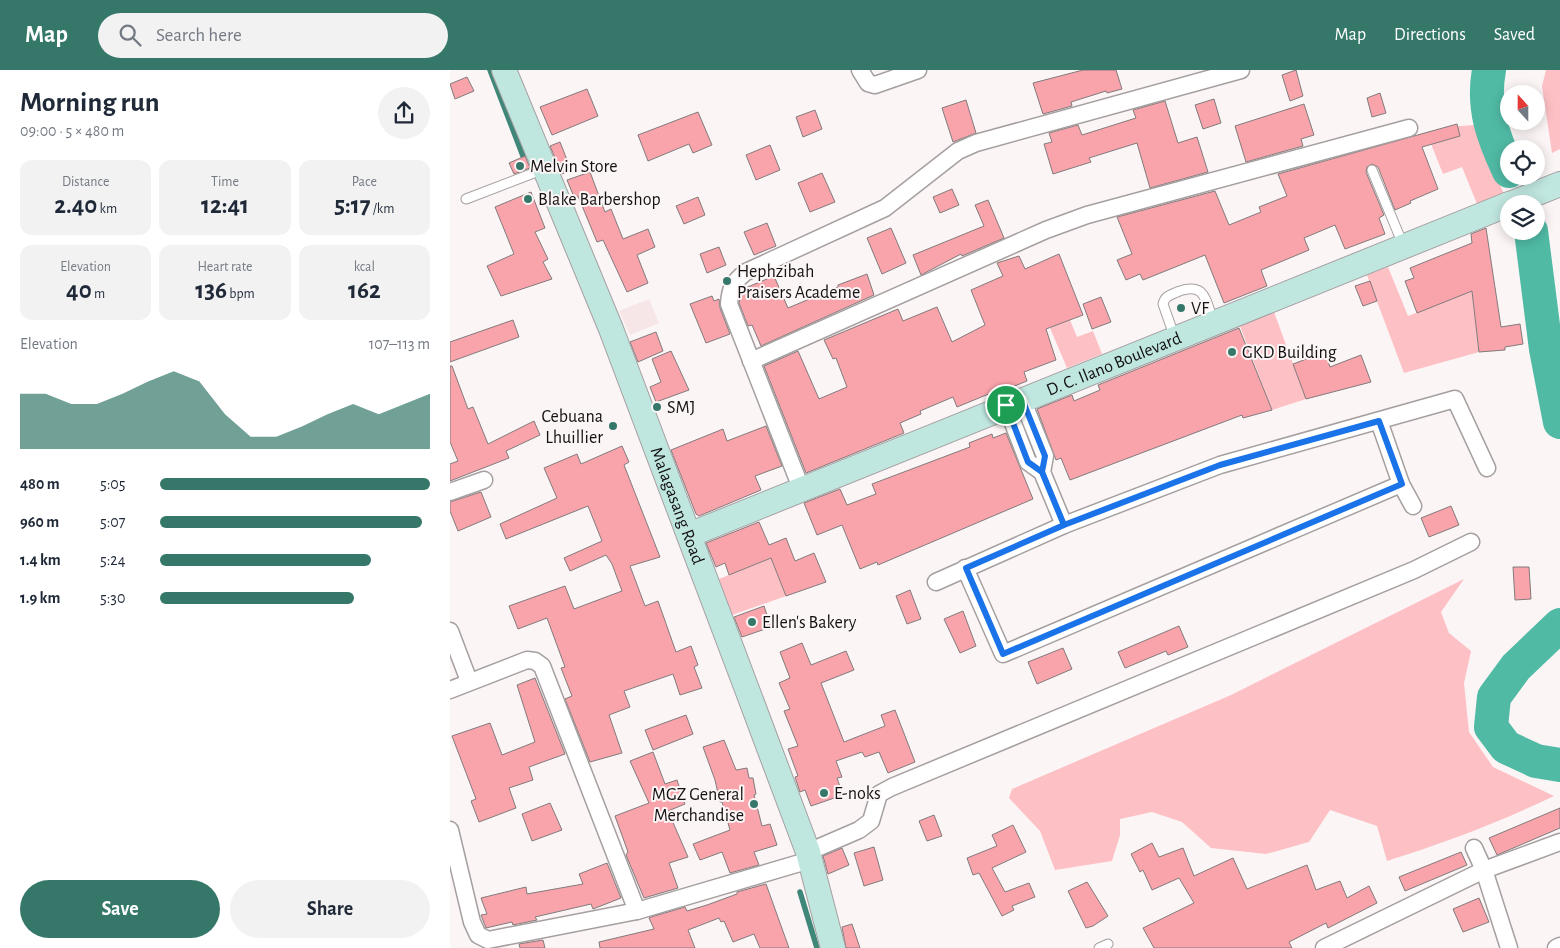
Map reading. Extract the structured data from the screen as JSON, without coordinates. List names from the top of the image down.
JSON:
{
  "streets": {
    "main road": ["D. C. Ilano Boulevard", "Malagasang Road"]
  },
  "crossings": [
    ["D. C. Ilano Boulevard", "Malagasang Road"]
  ],
  "places": [
    "Melvin Store",
    "Blake Barbershop",
    "Hephzibah Praisers Academe",
    "VF",
    "GKD Building",
    "SMJ",
    "Cebuana Lhuillier",
    "Ellen's Bakery",
    "E-noks",
    "MGZ General Merchandise"
  ],
  "north": "top",
  "page": {
    "header": "Map",
    "search": "Search here",
    "nav": ["Map", "Directions", "Saved"],
    "heading": ["Morning run", "09:00 · 5 × 480 m"],
    "stats": [
      ["Distance", "2.40 km"],
      ["Time", "12:41"],
      ["Pace", "5:17 /km"],
      ["Elevation", "40 m"],
      ["Heart rate", "136 bpm"],
      ["kcal", "162"]
    ],
    "chart": ["Elevation", "107–113 m"],
    "list": [
      {
        "name": "480 m",
        "note": "5:05"
      },
      {
        "name": "960 m",
        "note": "5:07"
      },
      {
        "name": "1.4 km",
        "note": "5:24"
      },
      {
        "name": "1.9 km",
        "note": "5:30"
      }
    ],
    "buttons": ["Save", "Share"]
  }
}
